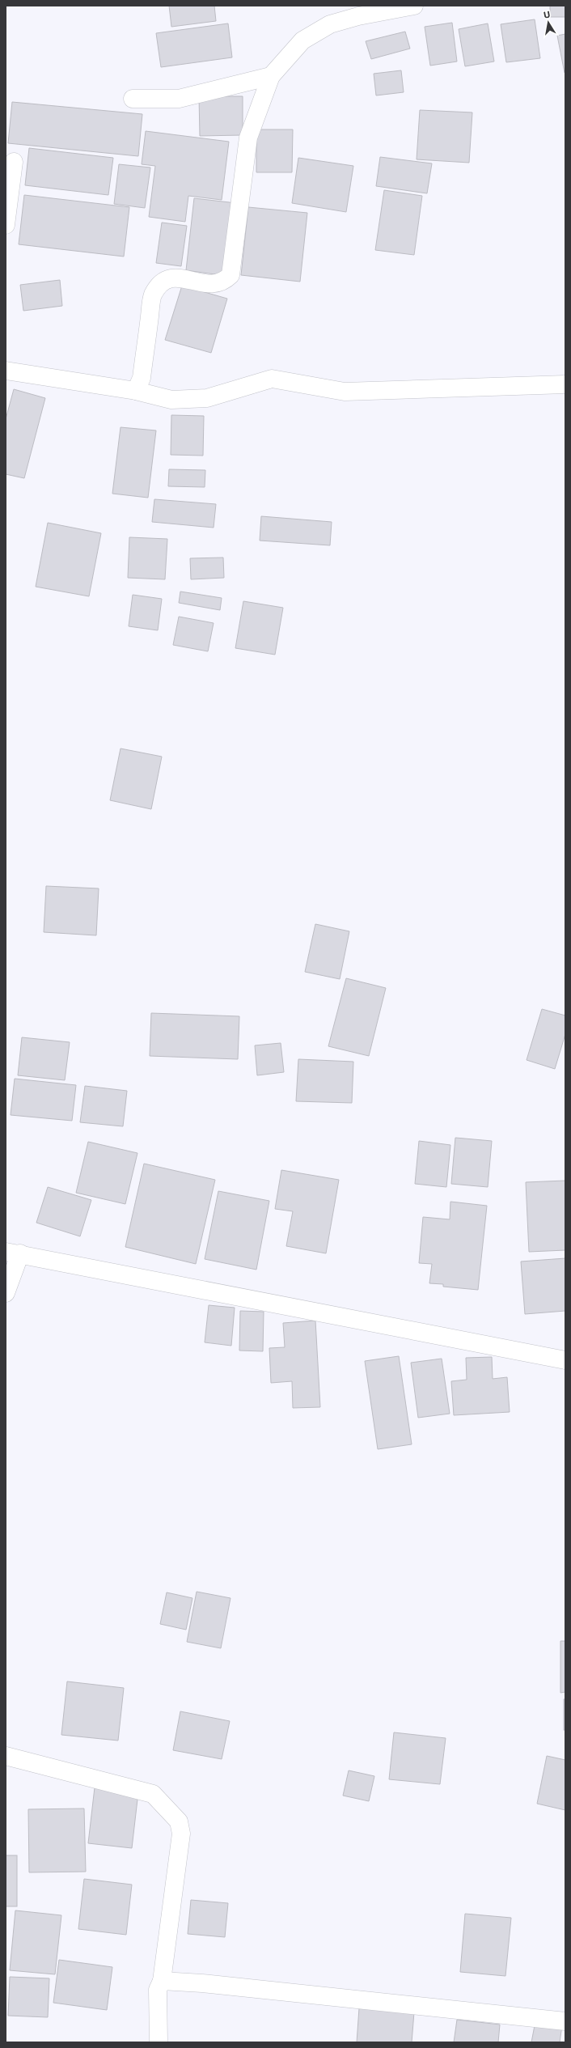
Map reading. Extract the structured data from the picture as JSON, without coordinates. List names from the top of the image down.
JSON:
{
  "north": "top"
}
